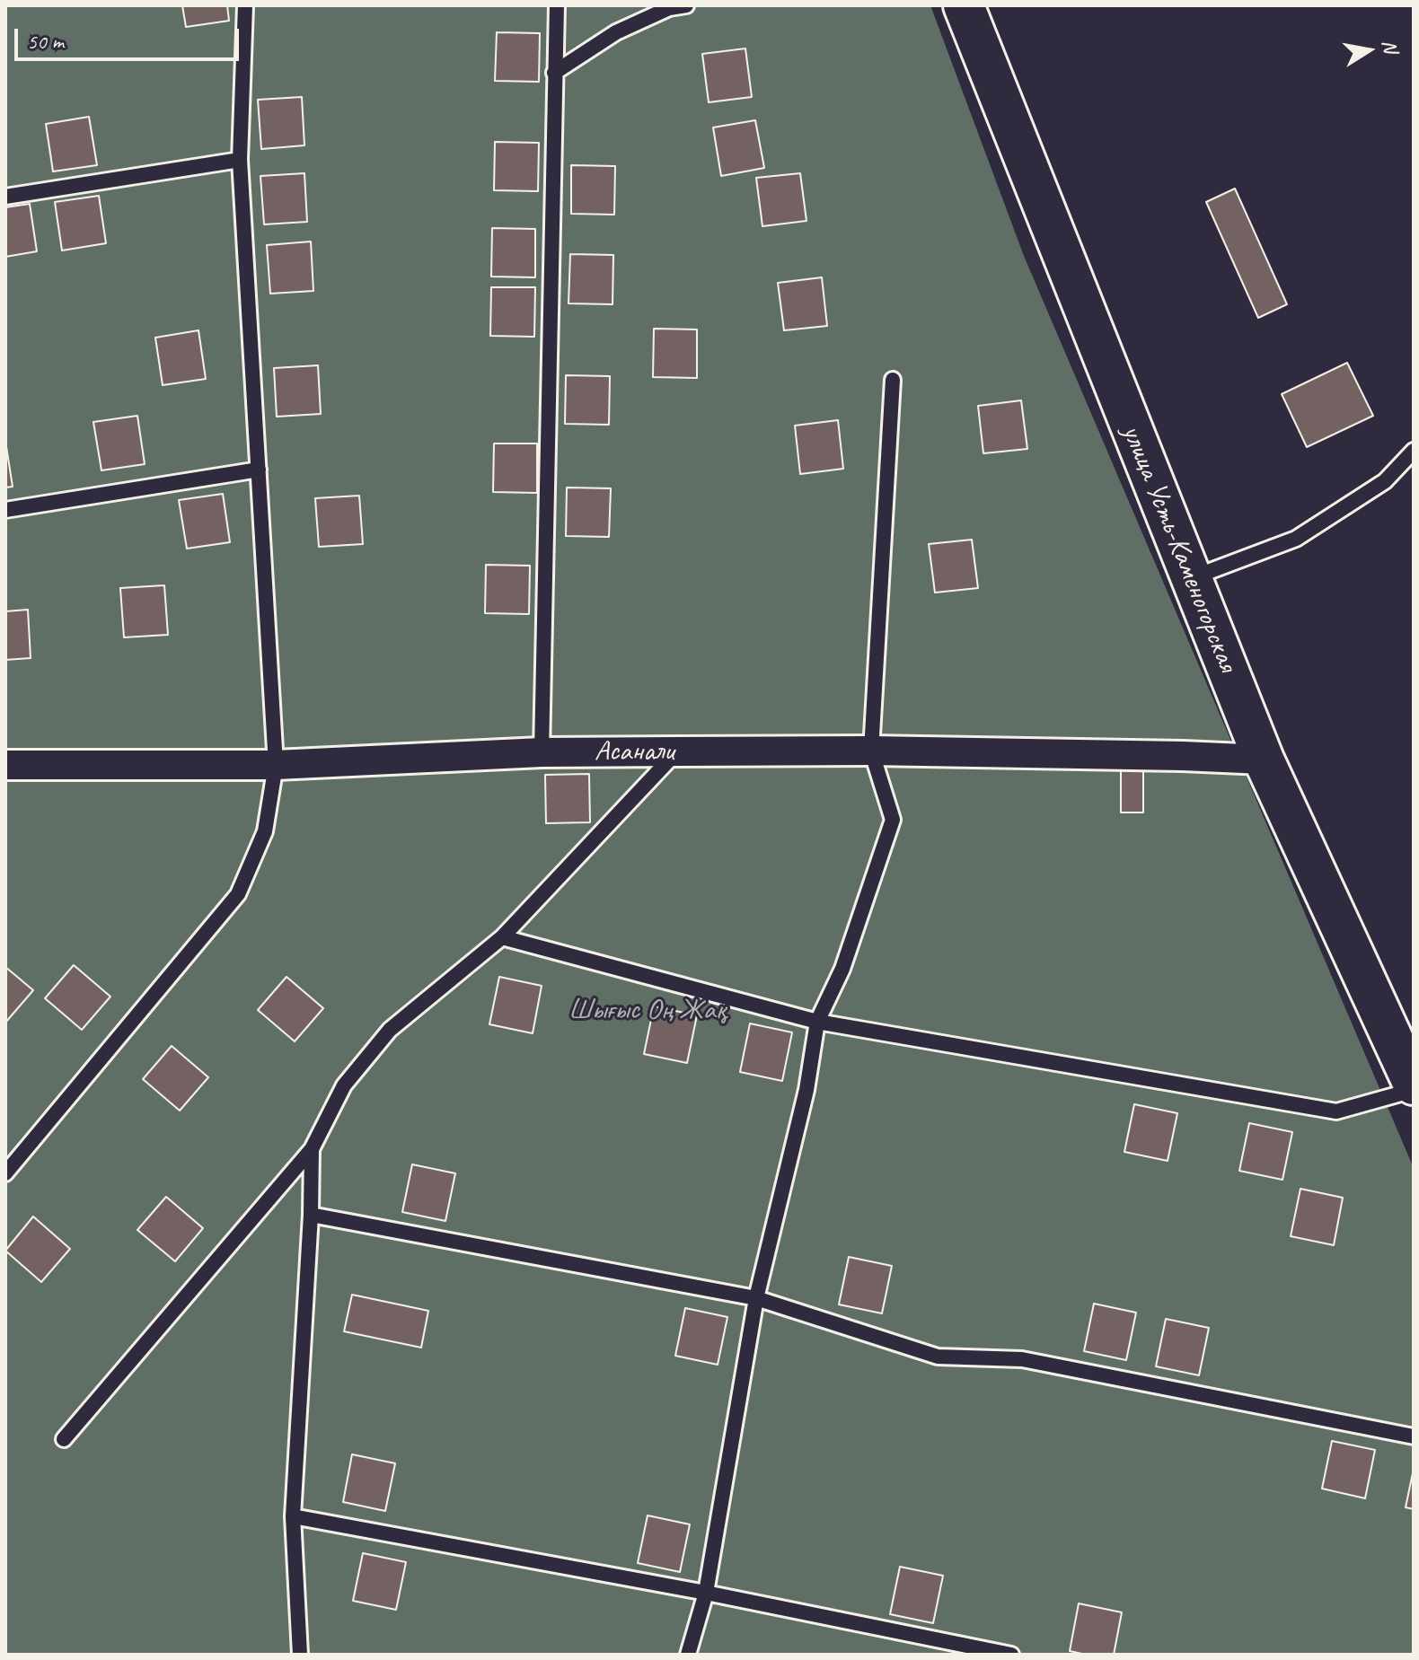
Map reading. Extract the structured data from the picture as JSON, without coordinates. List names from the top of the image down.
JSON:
{
  "streets": {
    "street": ["улица Усть-Каменогорская", "Асанали"]
  },
  "crossings": [
    ["улица Усть-Каменогорская", "Асанали"]
  ],
  "parks": ["Шығыс Оң Жақ"],
  "scale_bar": "50 m",
  "north": "right"
}
